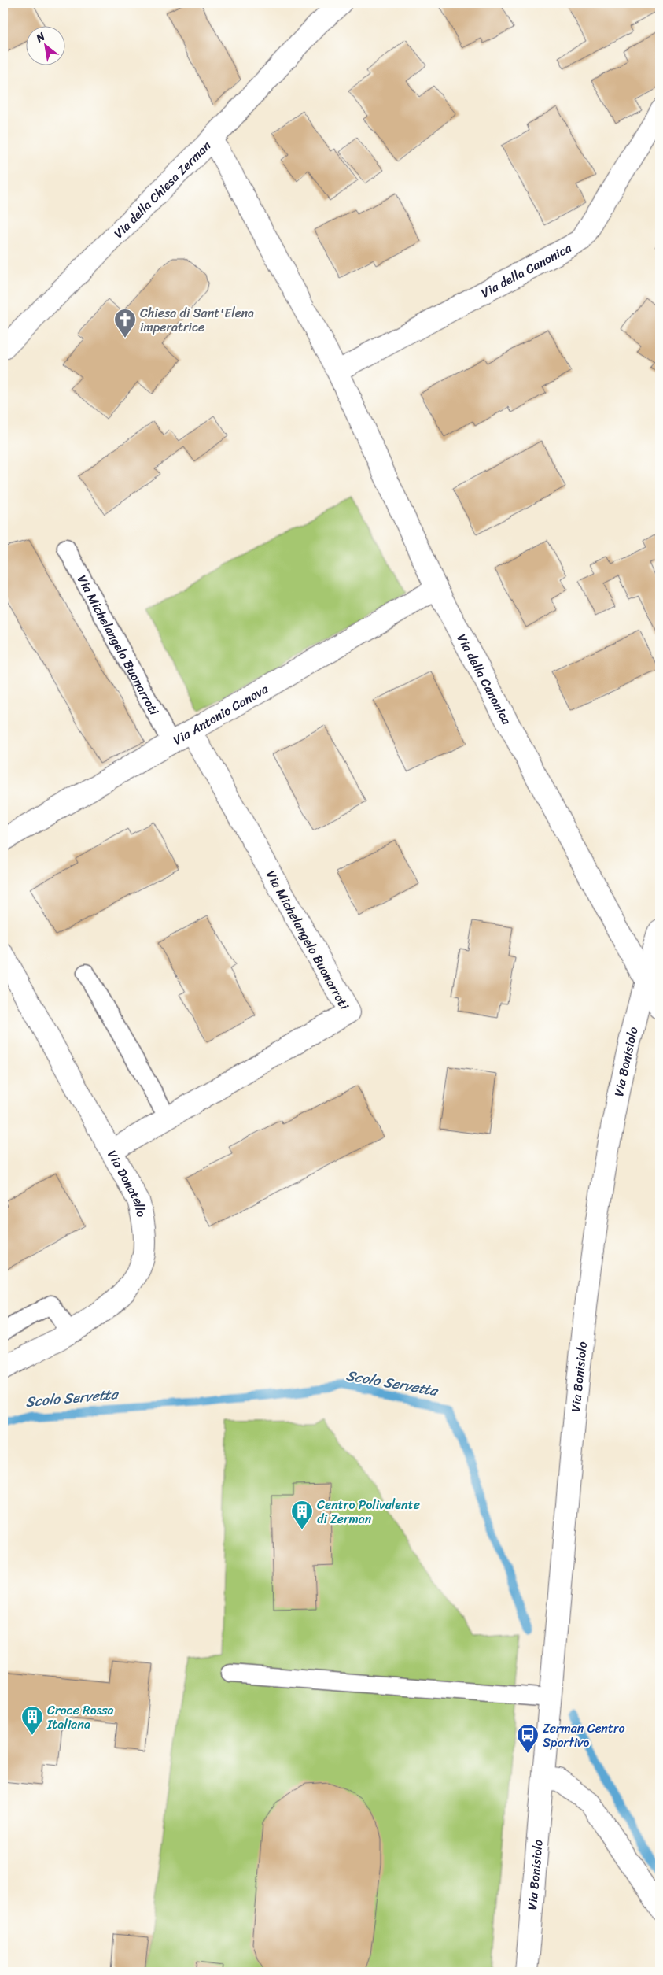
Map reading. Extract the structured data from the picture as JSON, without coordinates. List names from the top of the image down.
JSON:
{
  "streets": {
    "street": [
      "Via della Chiesa Zerman",
      "Via della Canonica",
      "Via Michelangelo Buonarroti",
      "Via Antonio Canova",
      "Via Bonisiolo",
      "Via Donatello"
    ]
  },
  "crossings": [
    ["Via della Chiesa Zerman", "Via della Canonica"],
    ["Via della Canonica", "Via Antonio Canova"],
    ["Via della Canonica", "Via Bonisiolo"],
    ["Via Michelangelo Buonarroti", "Via Antonio Canova"],
    ["Via Michelangelo Buonarroti", "Via Donatello"]
  ],
  "water": ["Scolo Servetta"],
  "places": {
    "church": ["Chiesa di Sant'Elena imperatrice"],
    "building": ["Centro Polivalente di Zerman", "Croce Rossa Italiana"],
    "bus stop": ["Zerman Centro Sportivo"]
  },
  "north": "top left"
}
